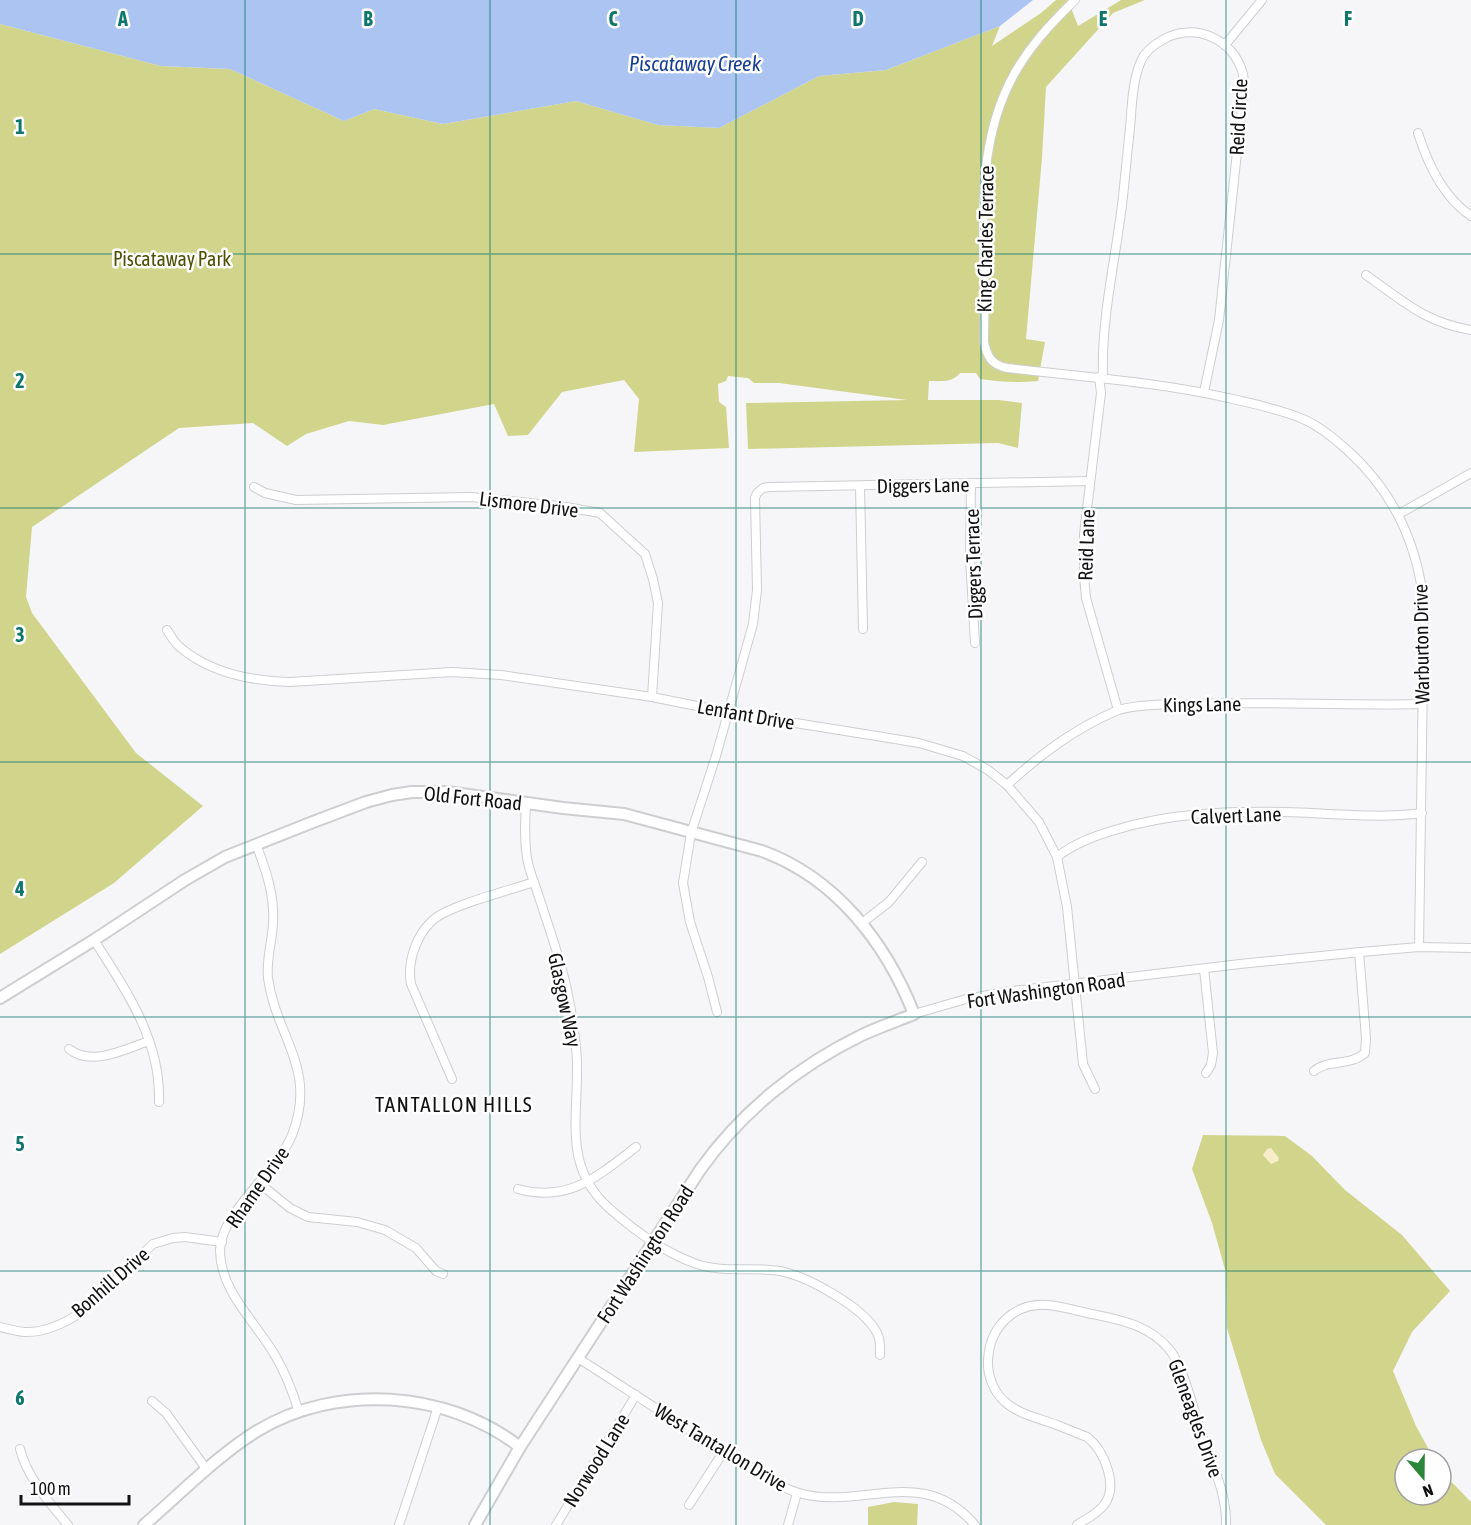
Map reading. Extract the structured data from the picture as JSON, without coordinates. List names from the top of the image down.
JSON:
{
  "streets": {
    "main road": ["Old Fort Road", "Fort Washington Road"],
    "street": [
      "Reid Circle",
      "King Charles Terrace",
      "Diggers Lane",
      "Lismore Drive",
      "Reid Lane",
      "Diggers Terrace",
      "Warburton Drive",
      "Kings Lane",
      "Lenfant Drive",
      "Calvert Lane",
      "Glasgow Way",
      "Rhame Drive",
      "Bonhill Drive",
      "Gleneagles Drive",
      "West Tantallon Drive",
      "Norwood Lane"
    ]
  },
  "crossings": [
    ["Reid Circle", "Warburton Drive"],
    ["King Charles Terrace", "Warburton Drive"],
    ["Diggers Lane", "Reid Lane"],
    ["Diggers Lane", "Diggers Terrace"],
    ["Diggers Lane", "Lenfant Drive"],
    ["Lismore Drive", "Lenfant Drive"],
    ["Reid Lane", "Warburton Drive"],
    ["Reid Lane", "Kings Lane"],
    ["Warburton Drive", "Kings Lane"],
    ["Warburton Drive", "Calvert Lane"],
    ["Warburton Drive", "Fort Washington Road"],
    ["Kings Lane", "Lenfant Drive"],
    ["Lenfant Drive", "Calvert Lane"],
    ["Lenfant Drive", "Fort Washington Road"],
    ["Old Fort Road", "Fort Washington Road"],
    ["Old Fort Road", "Glasgow Way"],
    ["Old Fort Road", "Rhame Drive"],
    ["Fort Washington Road", "Glasgow Way"],
    ["Fort Washington Road", "West Tantallon Drive"],
    ["Rhame Drive", "Bonhill Drive"],
    ["West Tantallon Drive", "Norwood Lane"]
  ],
  "districts": ["TANTALLON HILLS"],
  "water": ["Piscataway Creek"],
  "parks": ["Piscataway Park"],
  "scale_bar": "100 m",
  "north": "bottom",
  "grid": {
    "columns": [
      "A",
      "B",
      "C",
      "D",
      "E",
      "F"
    ],
    "rows": [
      "1",
      "2",
      "3",
      "4",
      "5",
      "6"
    ]
  }
}
